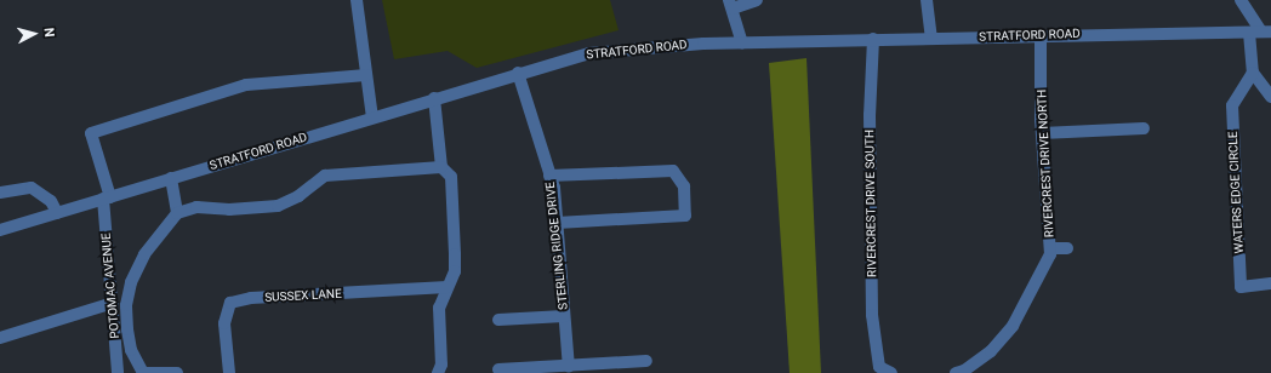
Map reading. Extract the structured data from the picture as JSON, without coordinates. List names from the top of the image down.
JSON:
{
  "streets": {
    "street": [
      "STRATFORD ROAD",
      "RIVERCREST DRIVE NORTH",
      "WATERS EDGE CIRCLE",
      "RIVERCREST DRIVE SOUTH",
      "STERLING RIDGE DRIVE",
      "POTOMAC AVENUE",
      "SUSSEX LANE"
    ]
  },
  "crossings": [
    ["STRATFORD ROAD", "RIVERCREST DRIVE NORTH"],
    ["STRATFORD ROAD", "RIVERCREST DRIVE SOUTH"],
    ["STRATFORD ROAD", "STERLING RIDGE DRIVE"],
    ["STRATFORD ROAD", "POTOMAC AVENUE"]
  ],
  "north": "right"
}
